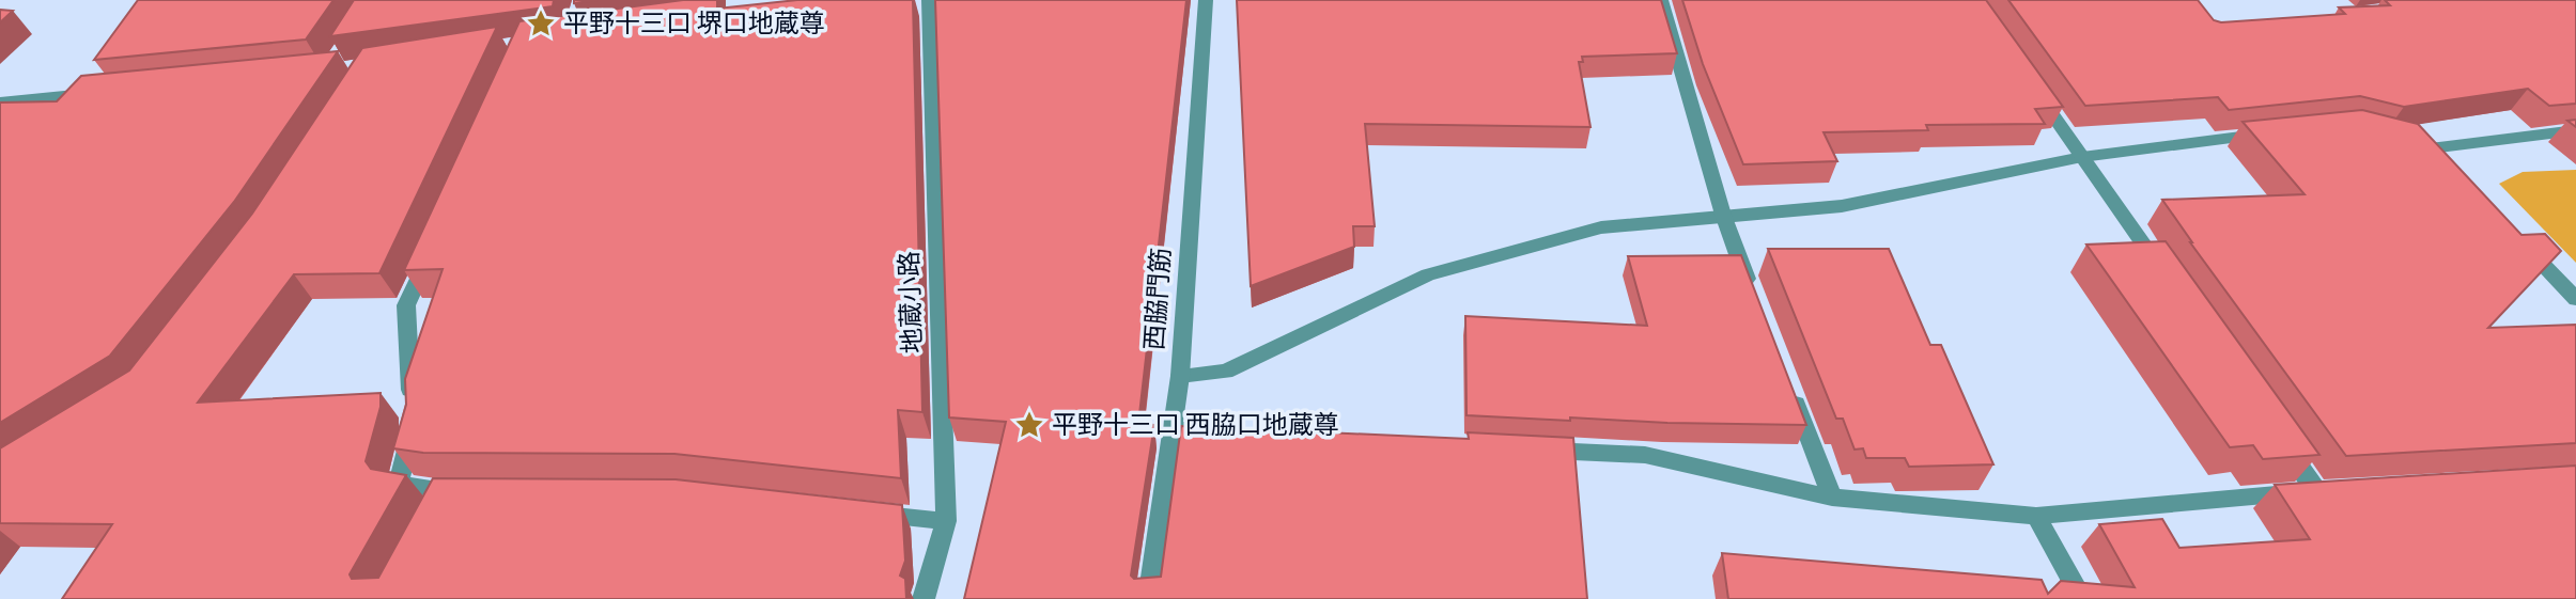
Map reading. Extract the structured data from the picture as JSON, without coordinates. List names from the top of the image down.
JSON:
{
  "streets": {
    "street": ["西脇門筋", "地蔵小路"]
  },
  "places": {
    "place": ["平野十三口 堺口地蔵尊", "平野十三口 西脇口地蔵尊"]
  }
}
